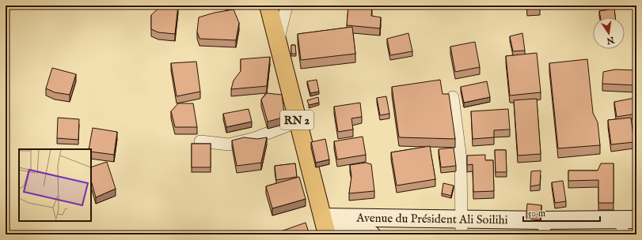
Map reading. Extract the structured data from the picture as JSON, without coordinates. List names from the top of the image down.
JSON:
{
  "streets": {
    "main road": ["RN 2"],
    "street": ["Avenue du Président Ali Soilihi"]
  },
  "crossings": [
    ["RN 2", "Avenue du Président Ali Soilihi"]
  ],
  "scale_bar": "50 m",
  "north": "bottom"
}
